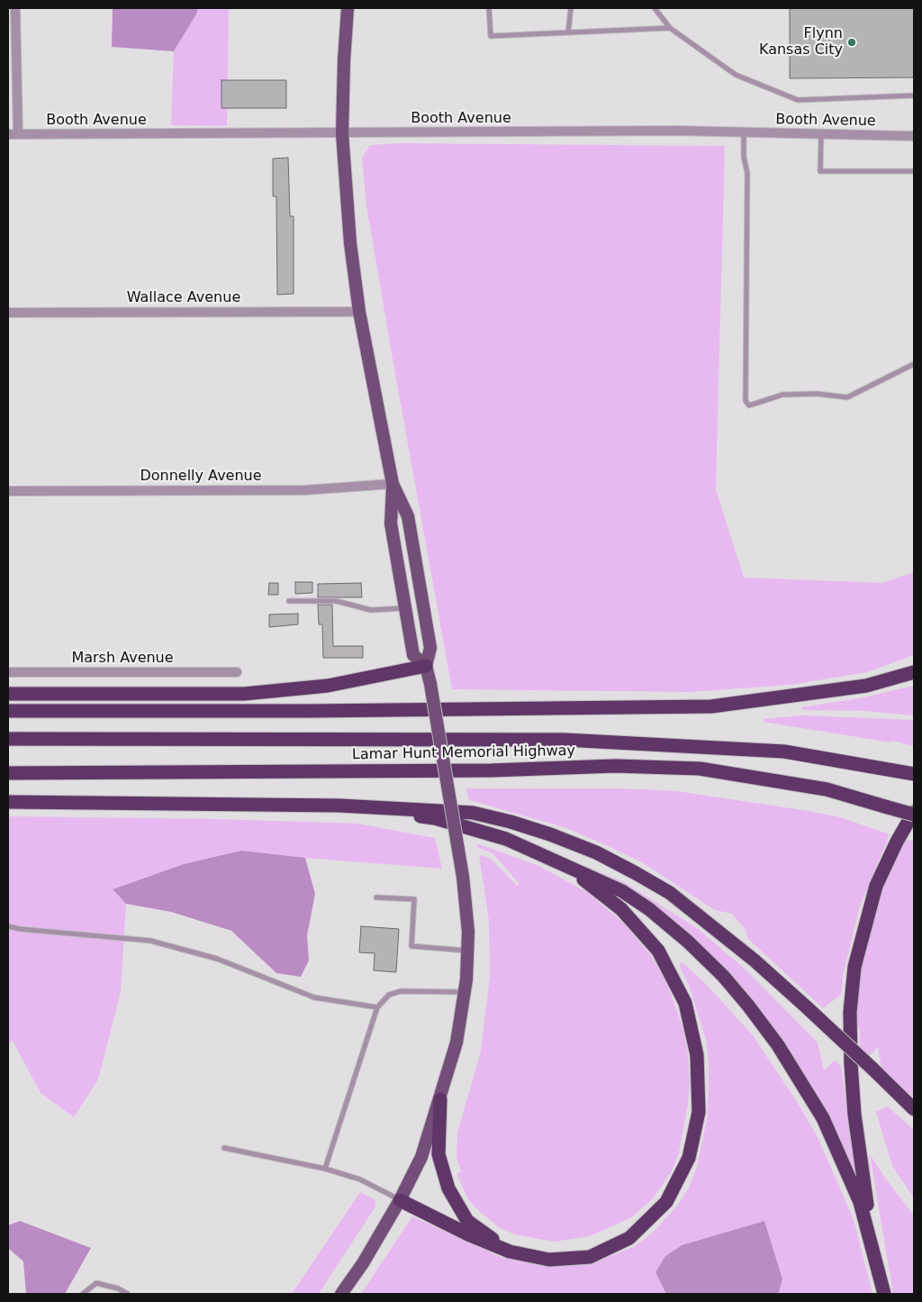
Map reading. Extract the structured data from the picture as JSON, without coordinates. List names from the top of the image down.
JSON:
{
  "streets": {
    "highway": ["Lamar Hunt Memorial Highway"],
    "street": [
      "Booth Avenue",
      "Wallace Avenue",
      "Donnelly Avenue",
      "Marsh Avenue"
    ]
  },
  "places": ["Flynn Kansas City"]
}
